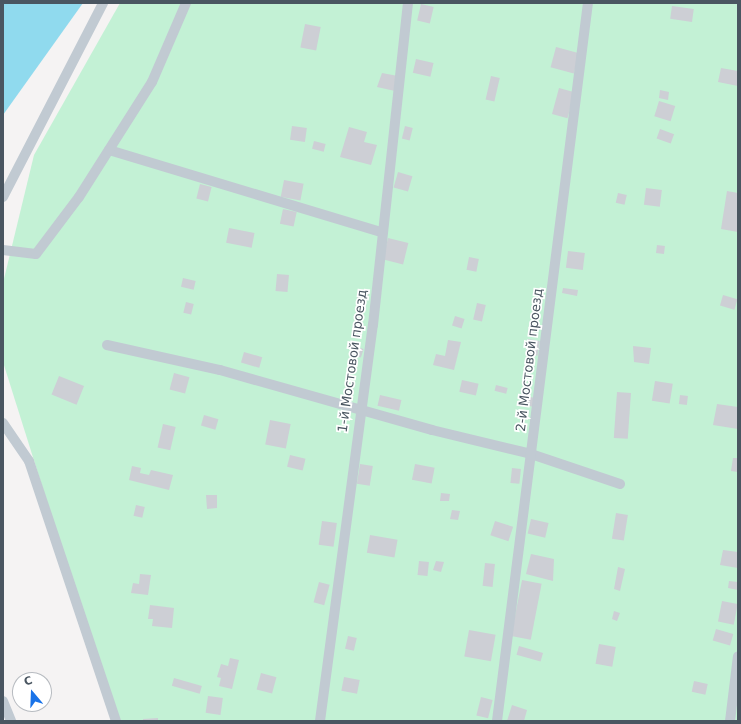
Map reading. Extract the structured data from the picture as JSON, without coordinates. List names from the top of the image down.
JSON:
{
  "streets": {
    "lane": ["2-й Мостовой проезд", "1-й Мостовой проезд"]
  },
  "north": "top"
}
